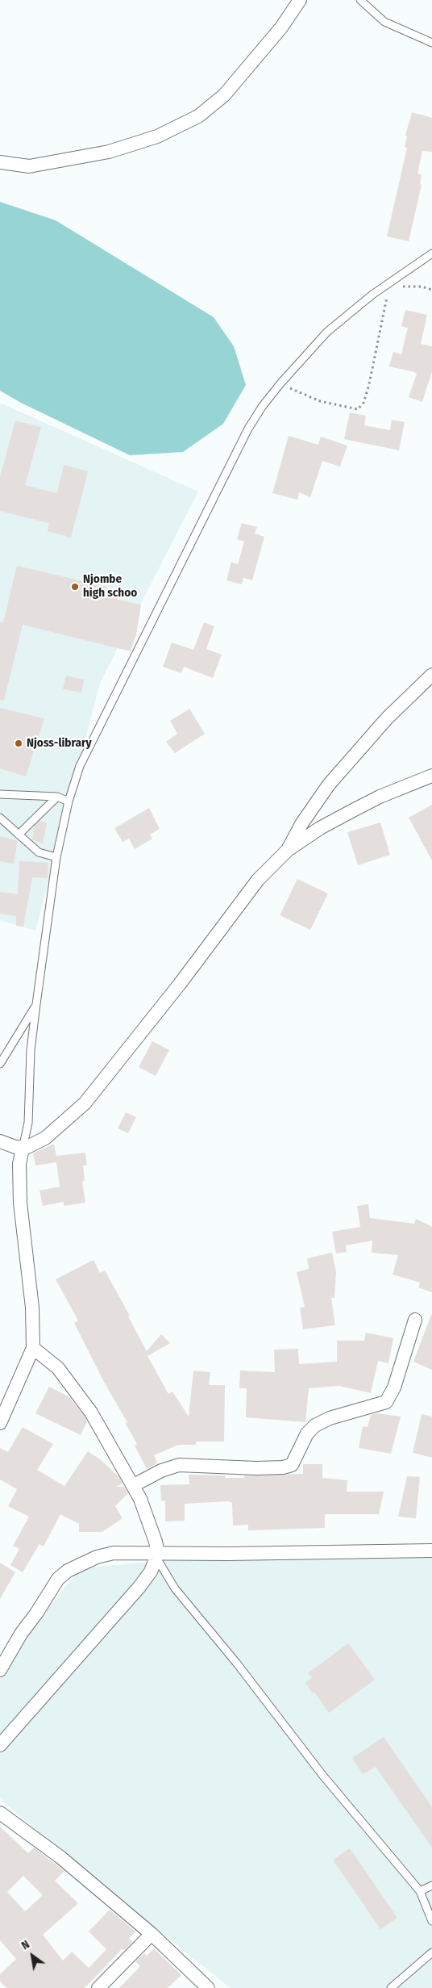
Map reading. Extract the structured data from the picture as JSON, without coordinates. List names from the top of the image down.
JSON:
{
  "places": ["Njombe high schoo", "Njoss-library"],
  "north": "top left"
}
